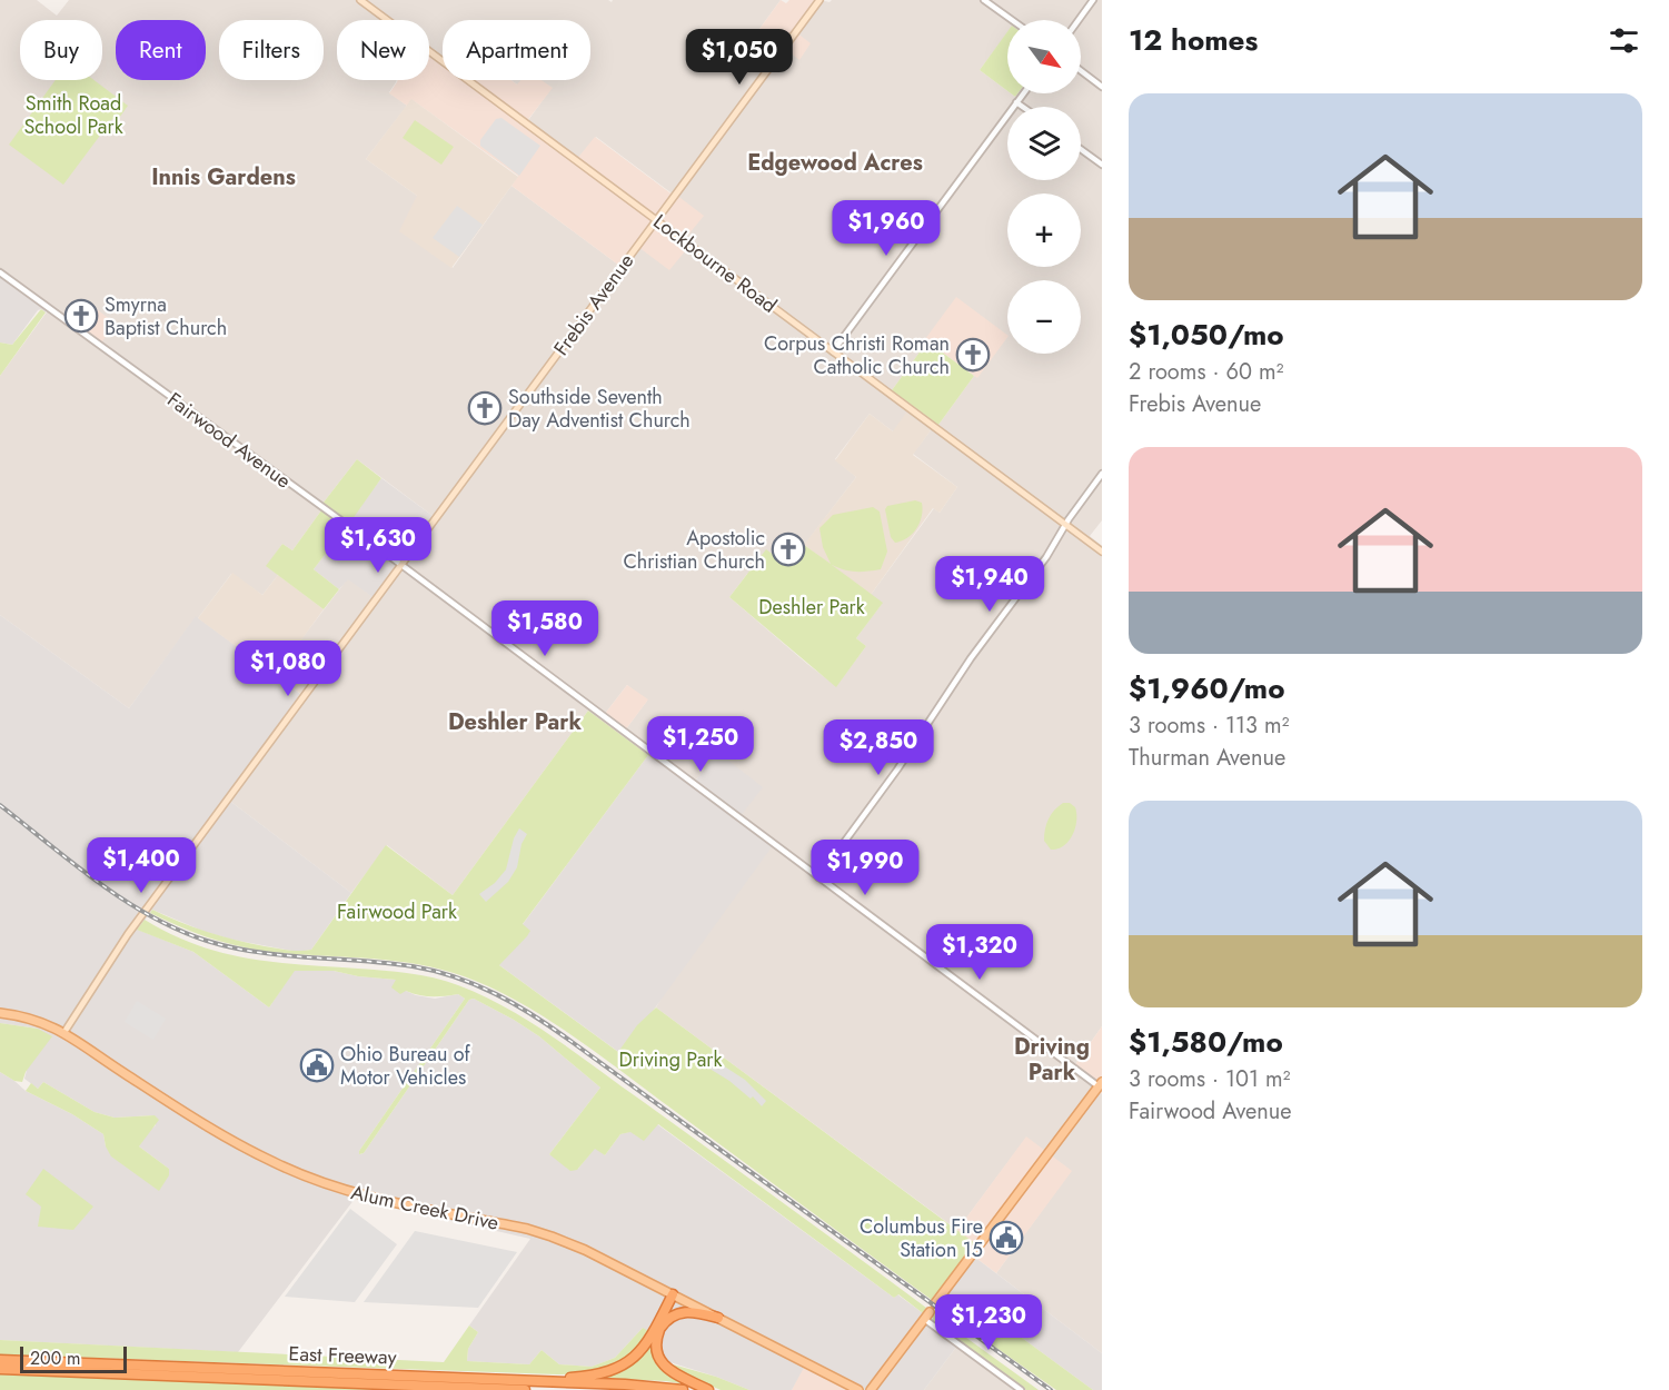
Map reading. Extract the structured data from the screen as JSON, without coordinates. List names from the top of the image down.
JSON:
{
  "streets": {
    "highway": ["East Freeway"],
    "main road": ["Lockbourne Road", "Frebis Avenue", "Alum Creek Drive"],
    "street": ["Fairwood Avenue"]
  },
  "crossings": [
    ["Lockbourne Road", "Frebis Avenue"],
    ["Frebis Avenue", "Fairwood Avenue"],
    ["Frebis Avenue", "Alum Creek Drive"]
  ],
  "districts": [
    "Edgewood Acres",
    "Innis Gardens",
    "Deshler Park",
    "Driving Park"
  ],
  "parks": [
    "Smith Road School Park",
    "Deshler Park",
    "Fairwood Park",
    "Driving Park"
  ],
  "places": {
    "church": [
      "Smyrna Baptist Church",
      "Corpus Christi Roman Catholic Church",
      "Southside Seventh Day Adventist Church",
      "Apostolic Christian Church"
    ],
    "public building": ["Ohio Bureau of Motor Vehicles", "Columbus Fire Station 15"]
  },
  "scale_bar": "200 m",
  "north": "bottom right",
  "page": {
    "heading": "12 homes",
    "map_buttons": ["+", "−"],
    "chip": [
      "Buy",
      "Rent",
      "Filters",
      "New",
      "Apartment"
    ],
    "price": [
      "$1,050",
      "$1,960",
      "$1,630",
      "$1,940",
      "$1,580",
      "$1,080",
      "$1,250",
      "$2,850",
      "$1,400",
      "$1,990",
      "$1,320",
      "$1,230"
    ],
    "list": [
      {
        "name": "$1,050/mo",
        "note": "2 rooms · 60 m² · Frebis Avenue"
      },
      {
        "name": "$1,960/mo",
        "note": "3 rooms · 113 m² · Thurman Avenue"
      },
      {
        "name": "$1,580/mo",
        "note": "3 rooms · 101 m² · Fairwood Avenue"
      }
    ],
    "scale": "200 m"
  }
}
